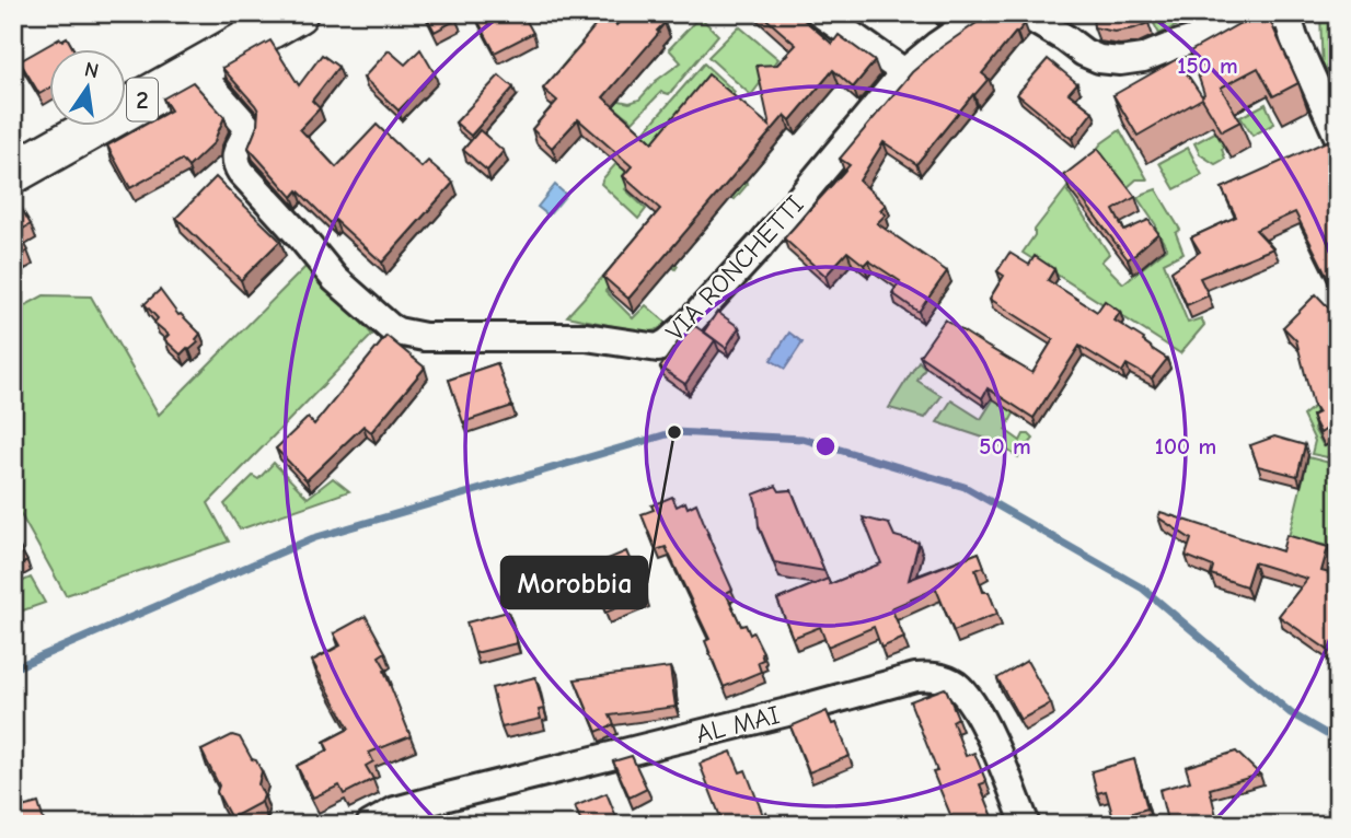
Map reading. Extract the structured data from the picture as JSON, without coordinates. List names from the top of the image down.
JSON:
{
  "streets": {
    "main road": ["2"],
    "street": ["VIA RONCHETTI", "AL MAI"]
  },
  "crossings": [
    ["2", "VIA RONCHETTI"]
  ],
  "places": ["Morobbia"],
  "north": "top",
  "rings": ["150 m", "50 m", "100 m"]
}
